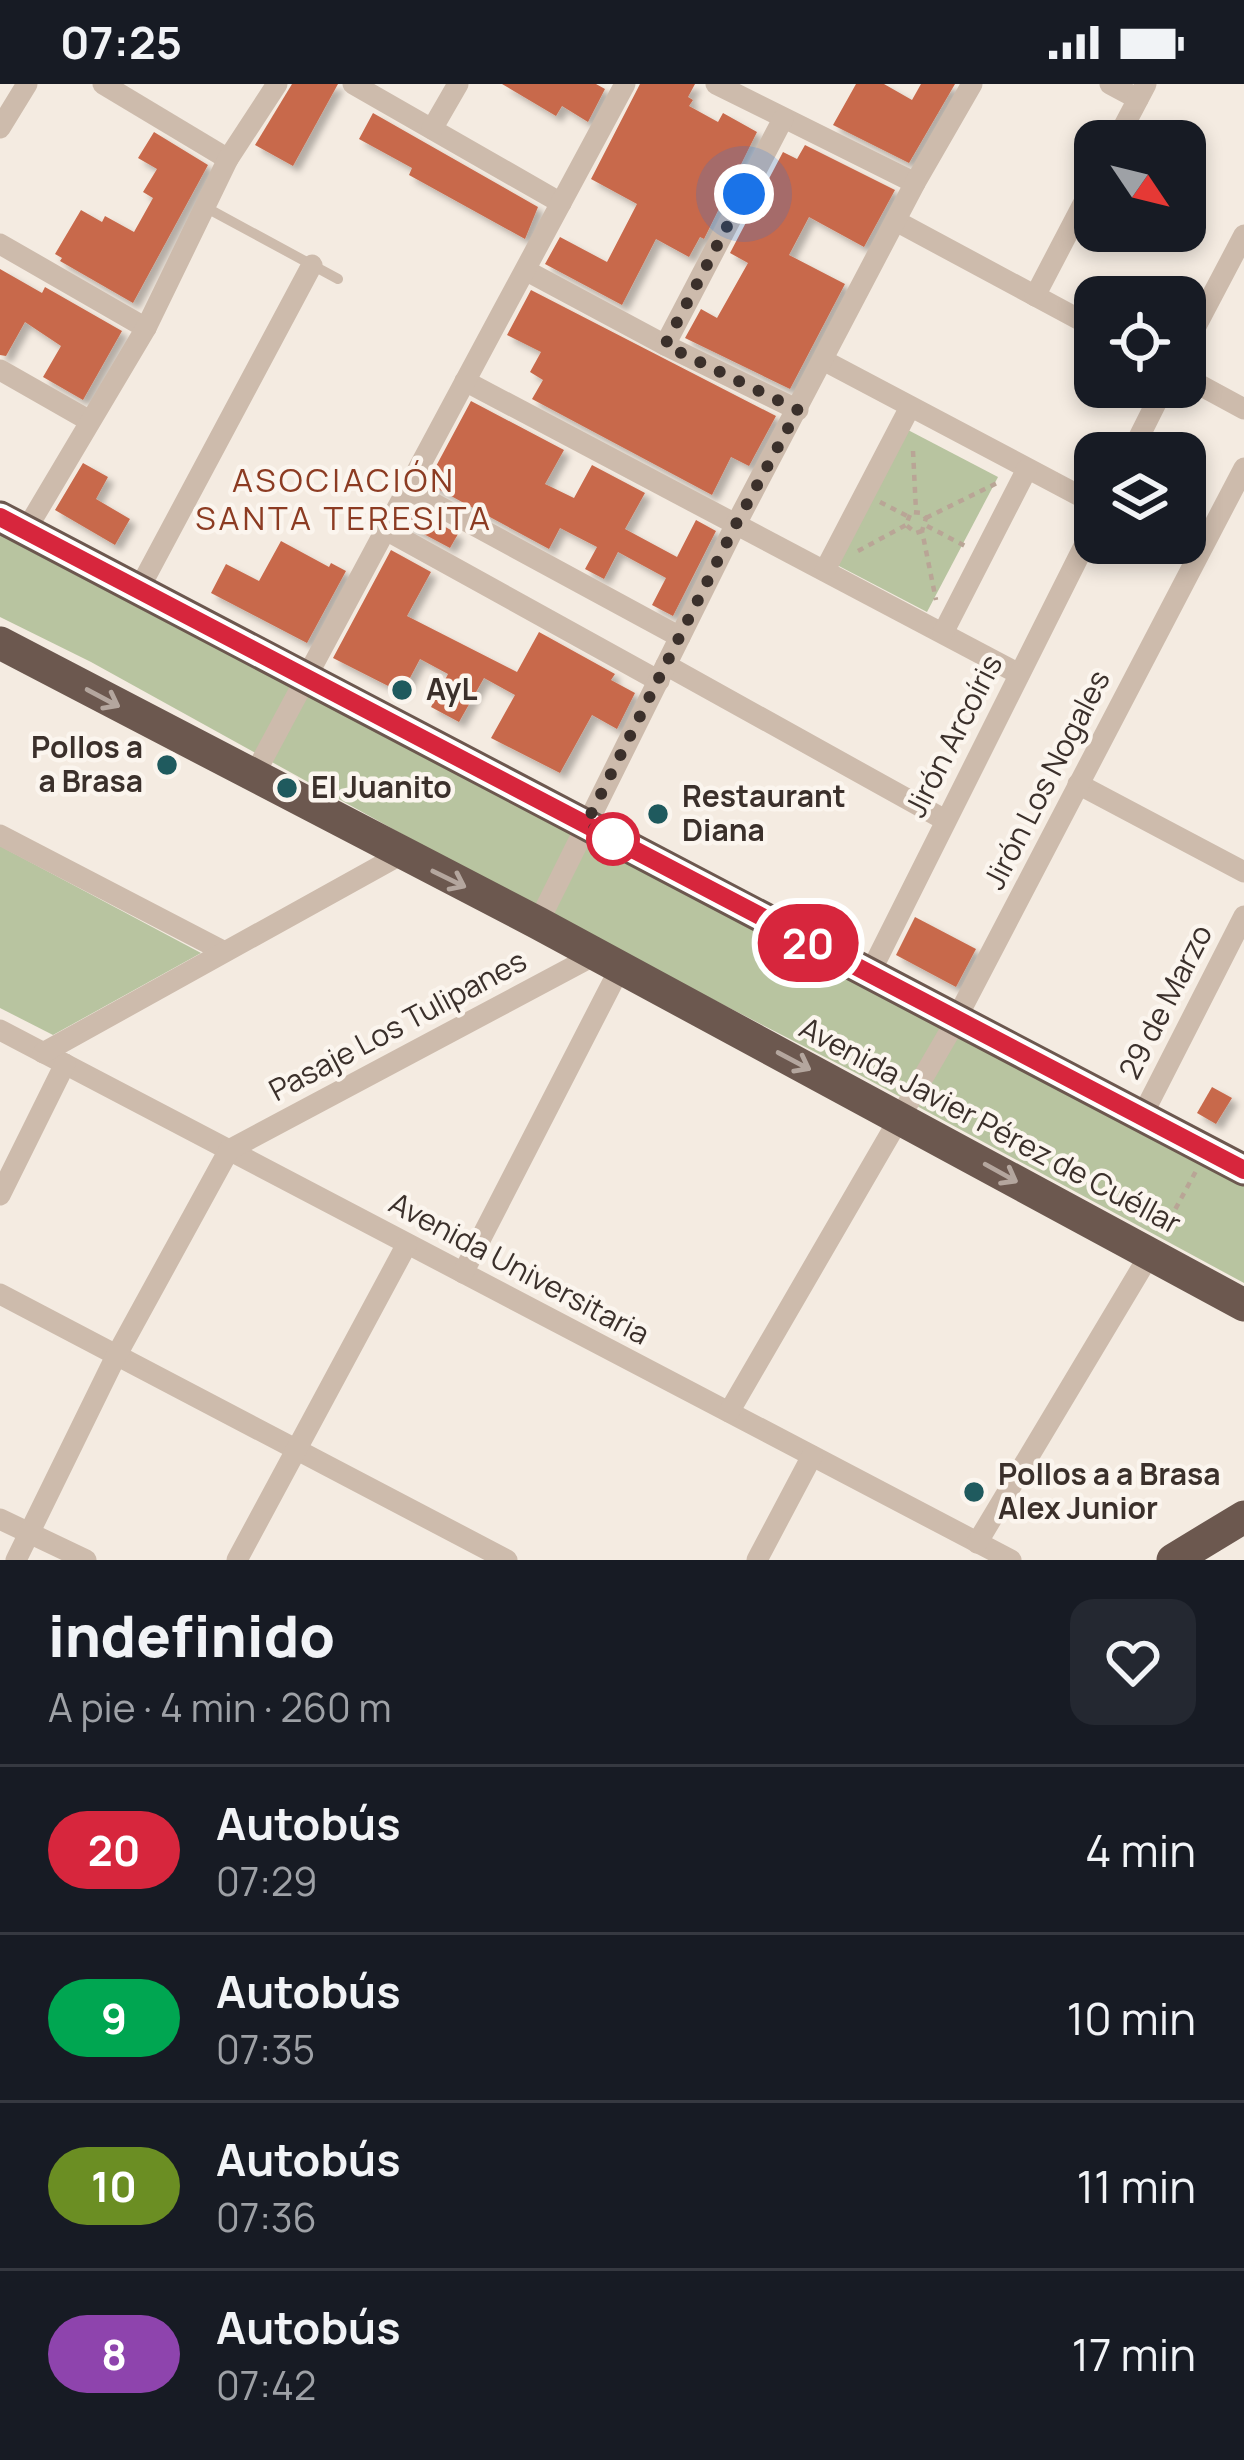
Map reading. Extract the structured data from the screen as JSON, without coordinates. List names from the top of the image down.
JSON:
{
  "streets": {
    "highway": ["Avenida Javier Pérez de Cuéllar"],
    "street": [
      "Jirón Arcoíris",
      "Jirón Los Nogales",
      "29 de Marzo",
      "Pasaje Los Tulipanes",
      "Avenida Universitaria"
    ]
  },
  "crossings": [
    ["Jirón Los Nogales", "Avenida Javier Pérez de Cuéllar"],
    ["Jirón Los Nogales", "Avenida Universitaria"],
    ["Pasaje Los Tulipanes", "Avenida Javier Pérez de Cuéllar"],
    ["Pasaje Los Tulipanes", "Avenida Universitaria"]
  ],
  "districts": ["ASOCIACIÓN SANTA TERESITA"],
  "places": [
    "AyL",
    "Pollos a a Brasa",
    "El Juanito",
    "Restaurant Diana",
    "Pollos a a Brasa Alex Junior"
  ],
  "lines": ["bus line 20"],
  "north": "bottom right",
  "page": {
    "status": "07:25",
    "on_map": "20",
    "heading": ["indefinido", "A pie · 4 min · 260 m"],
    "list": [
      {
        "mark": "20",
        "name": "Autobús",
        "note": "07:29",
        "value": "4 min"
      },
      {
        "mark": "9",
        "name": "Autobús",
        "note": "07:35",
        "value": "10 min"
      },
      {
        "mark": "10",
        "name": "Autobús",
        "note": "07:36",
        "value": "11 min"
      },
      {
        "mark": "8",
        "name": "Autobús",
        "note": "07:42",
        "value": "17 min"
      }
    ]
  }
}
